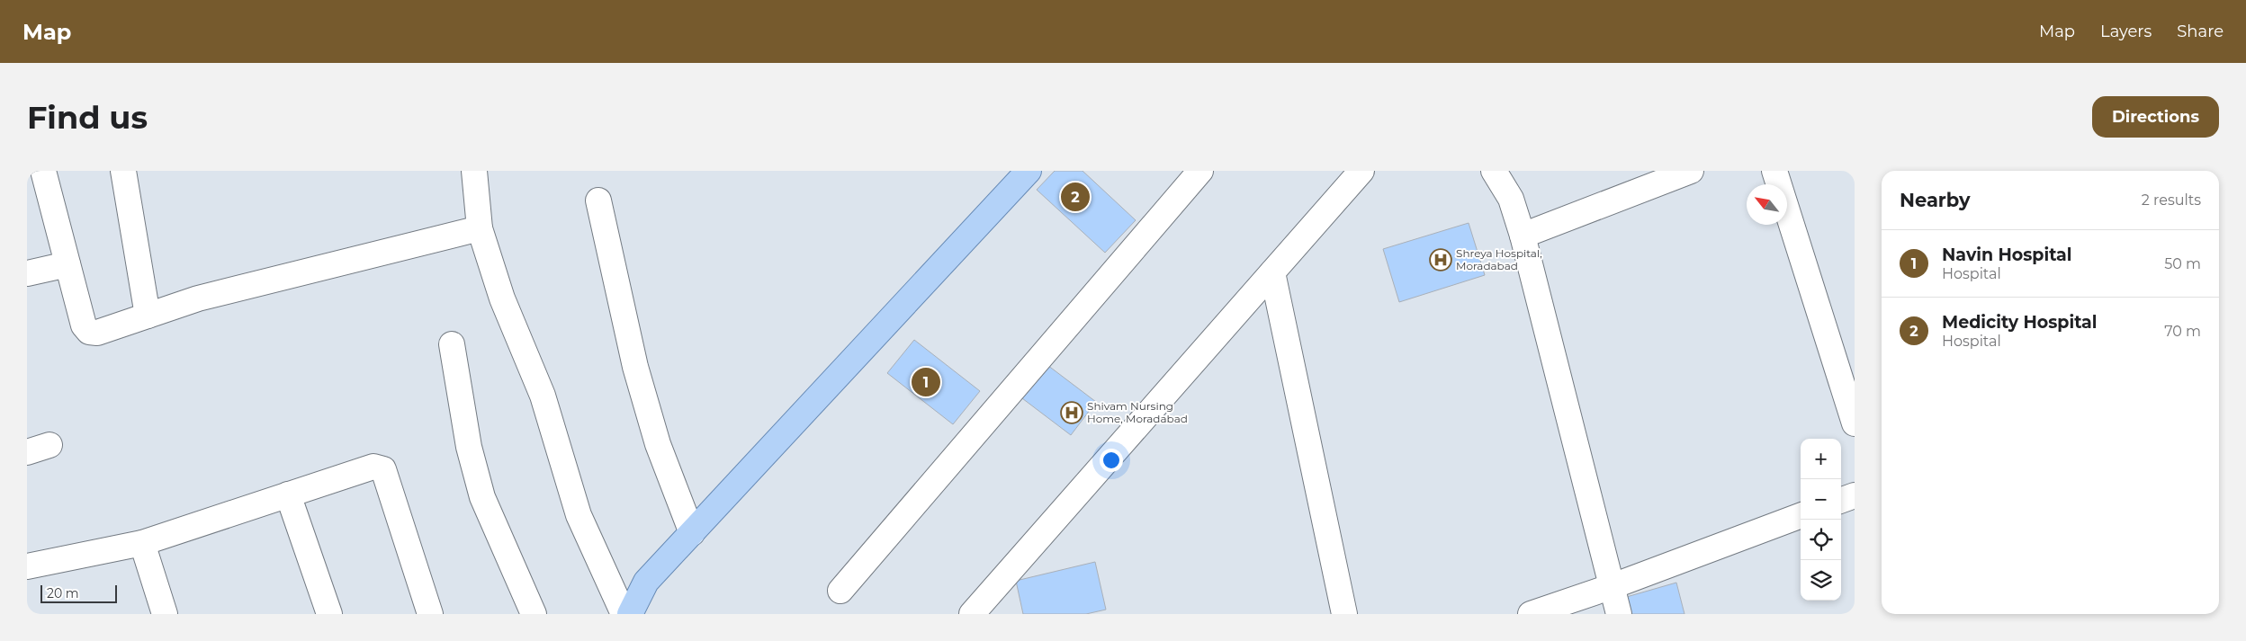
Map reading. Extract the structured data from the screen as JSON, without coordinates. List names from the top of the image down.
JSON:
{
  "places": {
    "hospital": ["Shreya Hospital, Moradabad", "Shivam Nursing Home, Moradabad"]
  },
  "scale_bar": "20 m",
  "north": "top left",
  "page": {
    "header": "Map",
    "nav": ["Map", "Layers", "Share"],
    "buttons": "Directions",
    "title": "Find us",
    "heading": ["Nearby", "2 results"],
    "pins": ["2", "1"],
    "list": [
      {
        "mark": "1",
        "name": "Navin Hospital",
        "note": "Hospital",
        "value": "50 m"
      },
      {
        "mark": "2",
        "name": "Medicity Hospital",
        "note": "Hospital",
        "value": "70 m"
      }
    ],
    "map_buttons": ["+", "−"],
    "scale": "20 m"
  }
}
